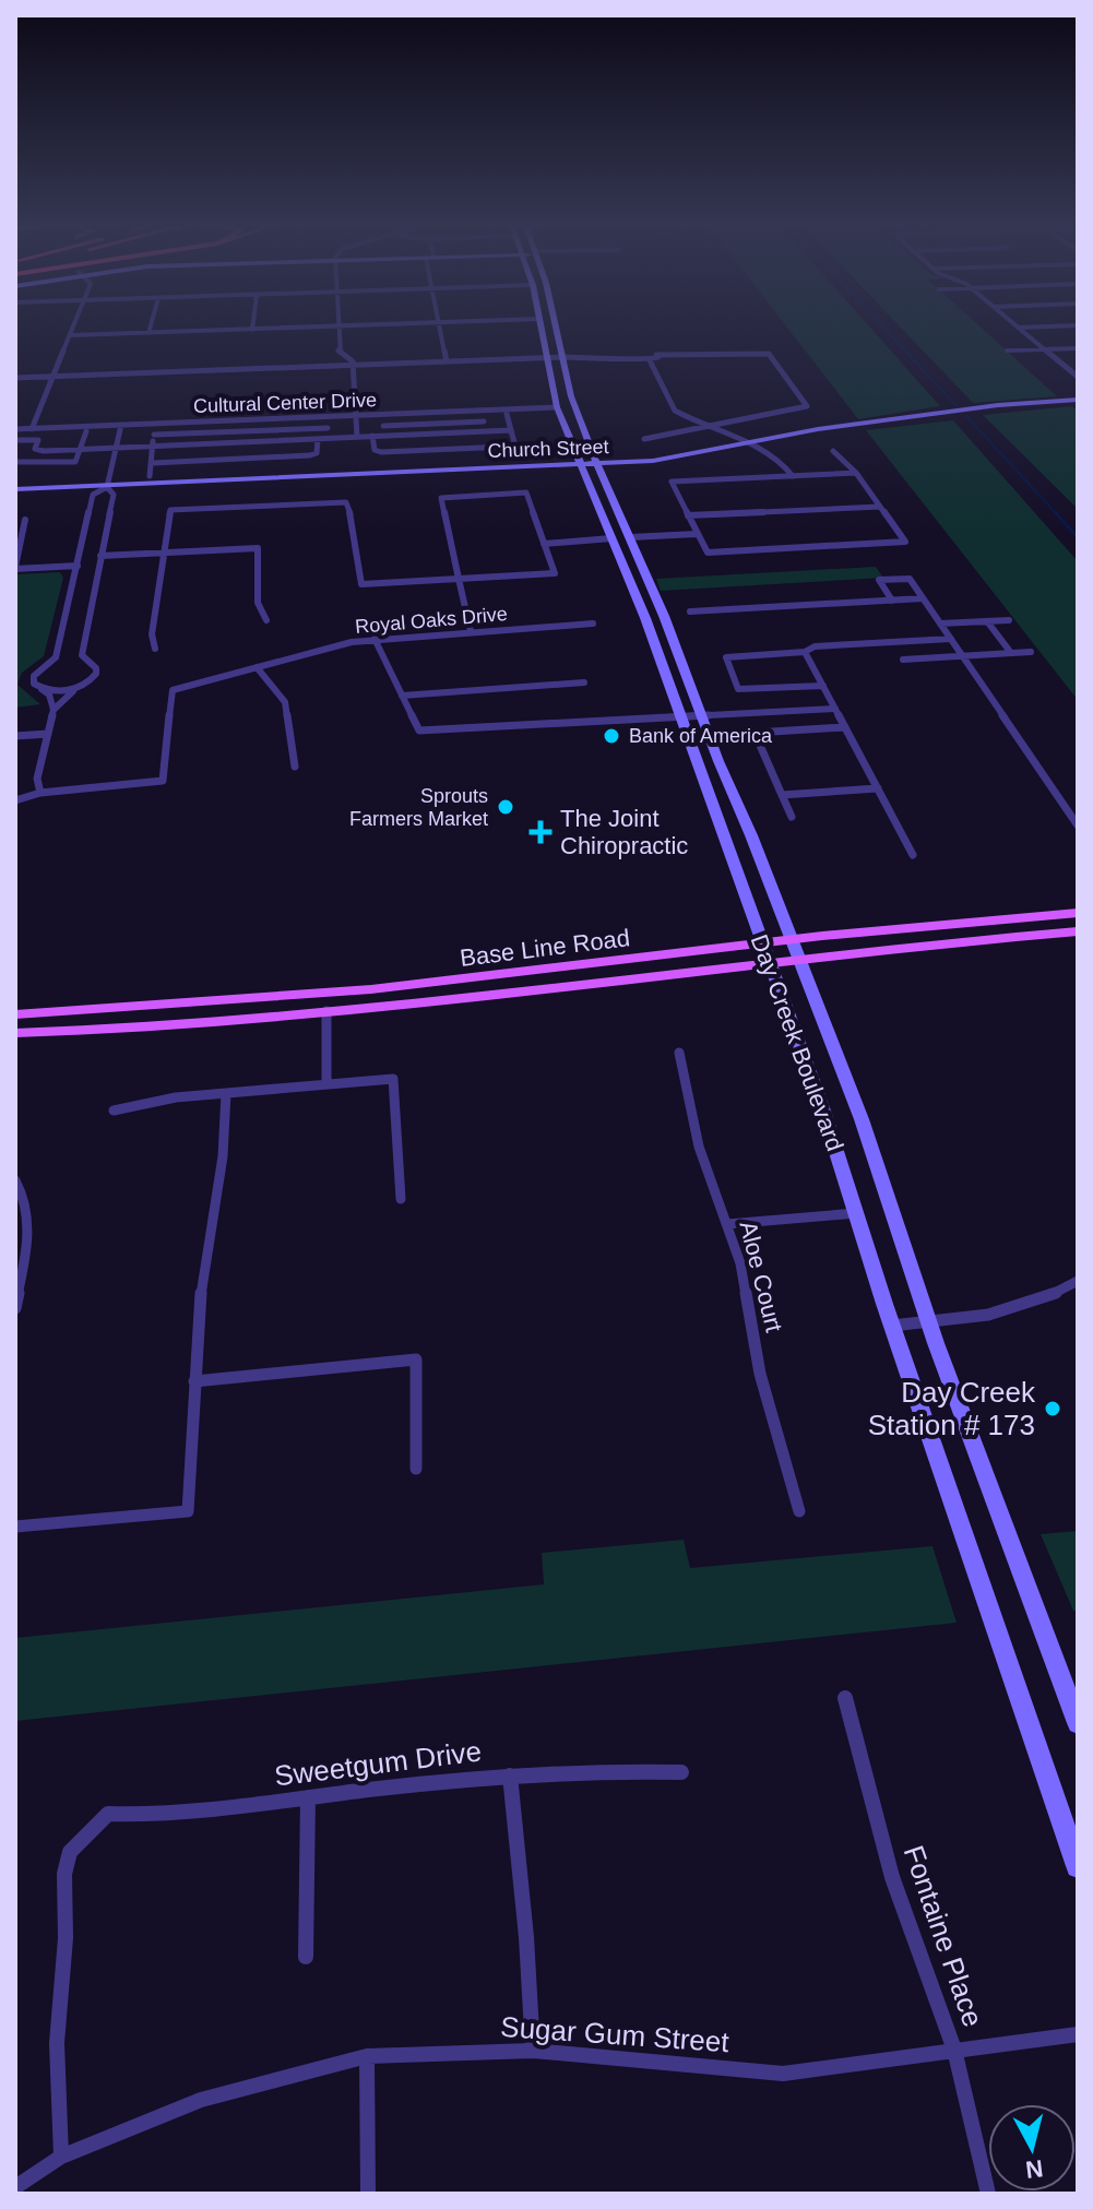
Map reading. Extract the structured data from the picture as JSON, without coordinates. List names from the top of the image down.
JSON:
{
  "streets": {
    "main road": ["Church Street", "Base Line Road", "Day Creek Boulevard"],
    "street": [
      "Cultural Center Drive",
      "Royal Oaks Drive",
      "Aloe Court",
      "Sweetgum Drive",
      "Fontaine Place",
      "Sugar Gum Street"
    ]
  },
  "crossings": [
    ["Cultural Center Drive", "Day Creek Boulevard"],
    ["Church Street", "Day Creek Boulevard"],
    ["Base Line Road", "Day Creek Boulevard"],
    ["Sweetgum Drive", "Sugar Gum Street"],
    ["Fontaine Place", "Sugar Gum Street"]
  ],
  "places": {
    "other": ["Bank of America", "Sprouts Farmers Market", "Day Creek Station # 173"],
    "health": ["The Joint Chiropractic"]
  },
  "north": "bottom"
}
